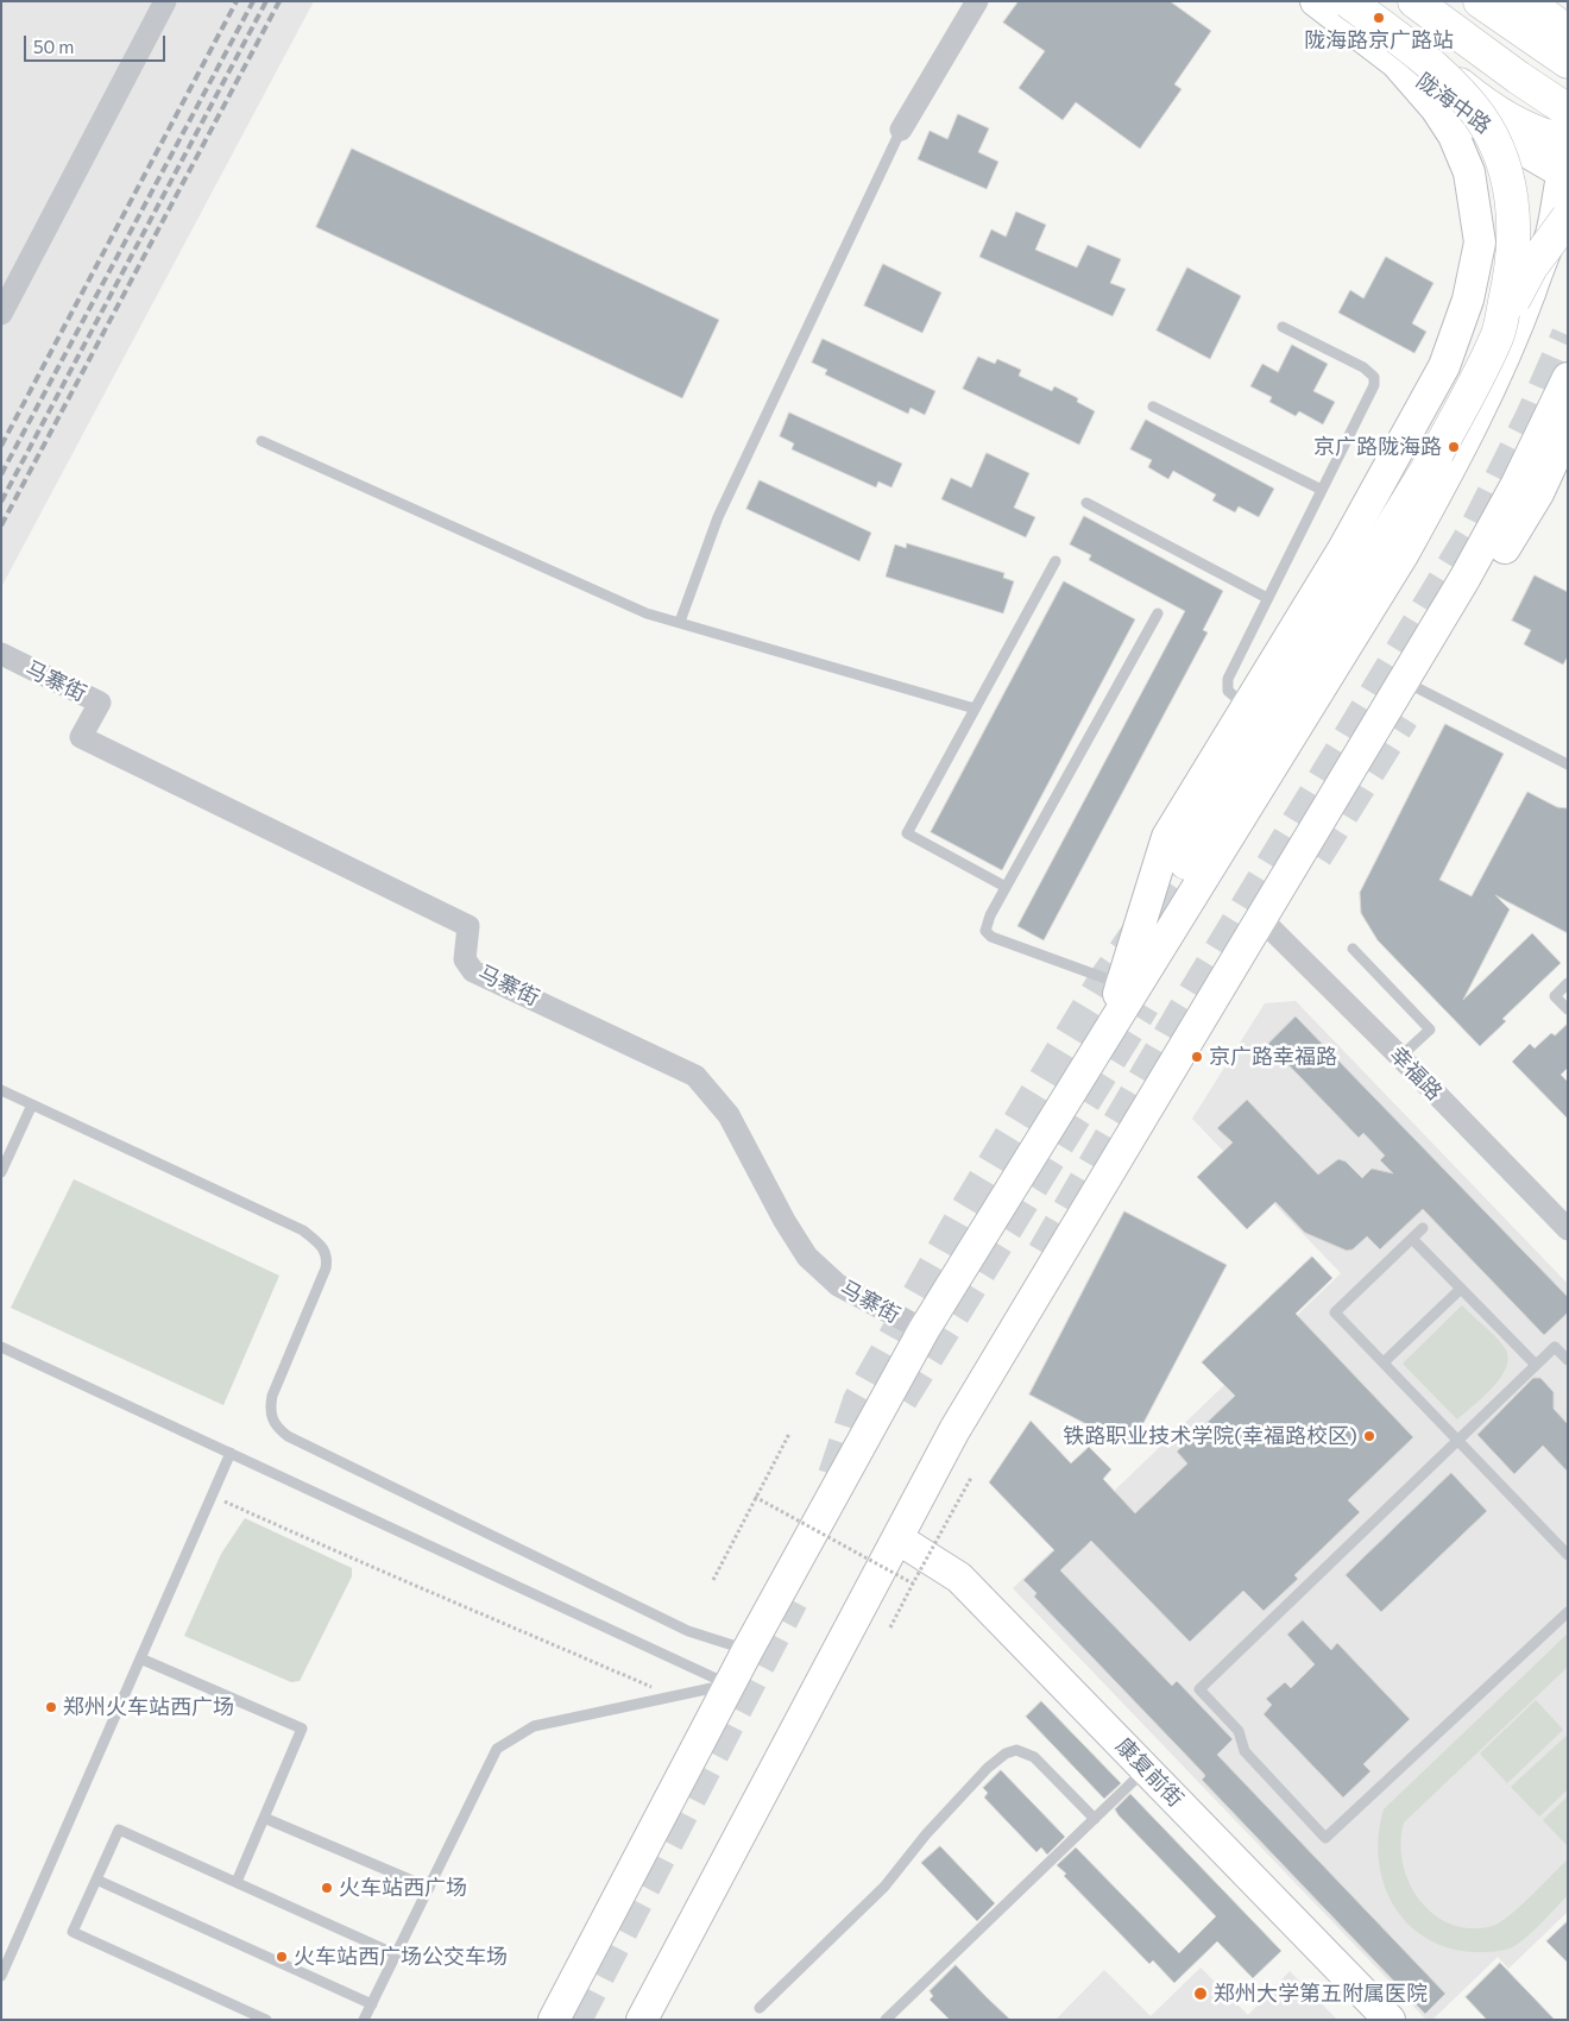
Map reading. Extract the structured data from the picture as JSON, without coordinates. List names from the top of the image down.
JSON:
{
  "streets": {
    "main road": ["陇海中路", "康复前街"],
    "street": ["马寨街", "幸福路"]
  },
  "places": [
    "陇海路京广路站",
    "京广路陇海路",
    "京广路幸福路",
    "铁路职业技术学院(幸福路校区)",
    "郑州火车站西广场",
    "火车站西广场",
    "火车站西广场公交车场",
    "郑州大学第五附属医院"
  ],
  "scale_bar": "50 m"
}
